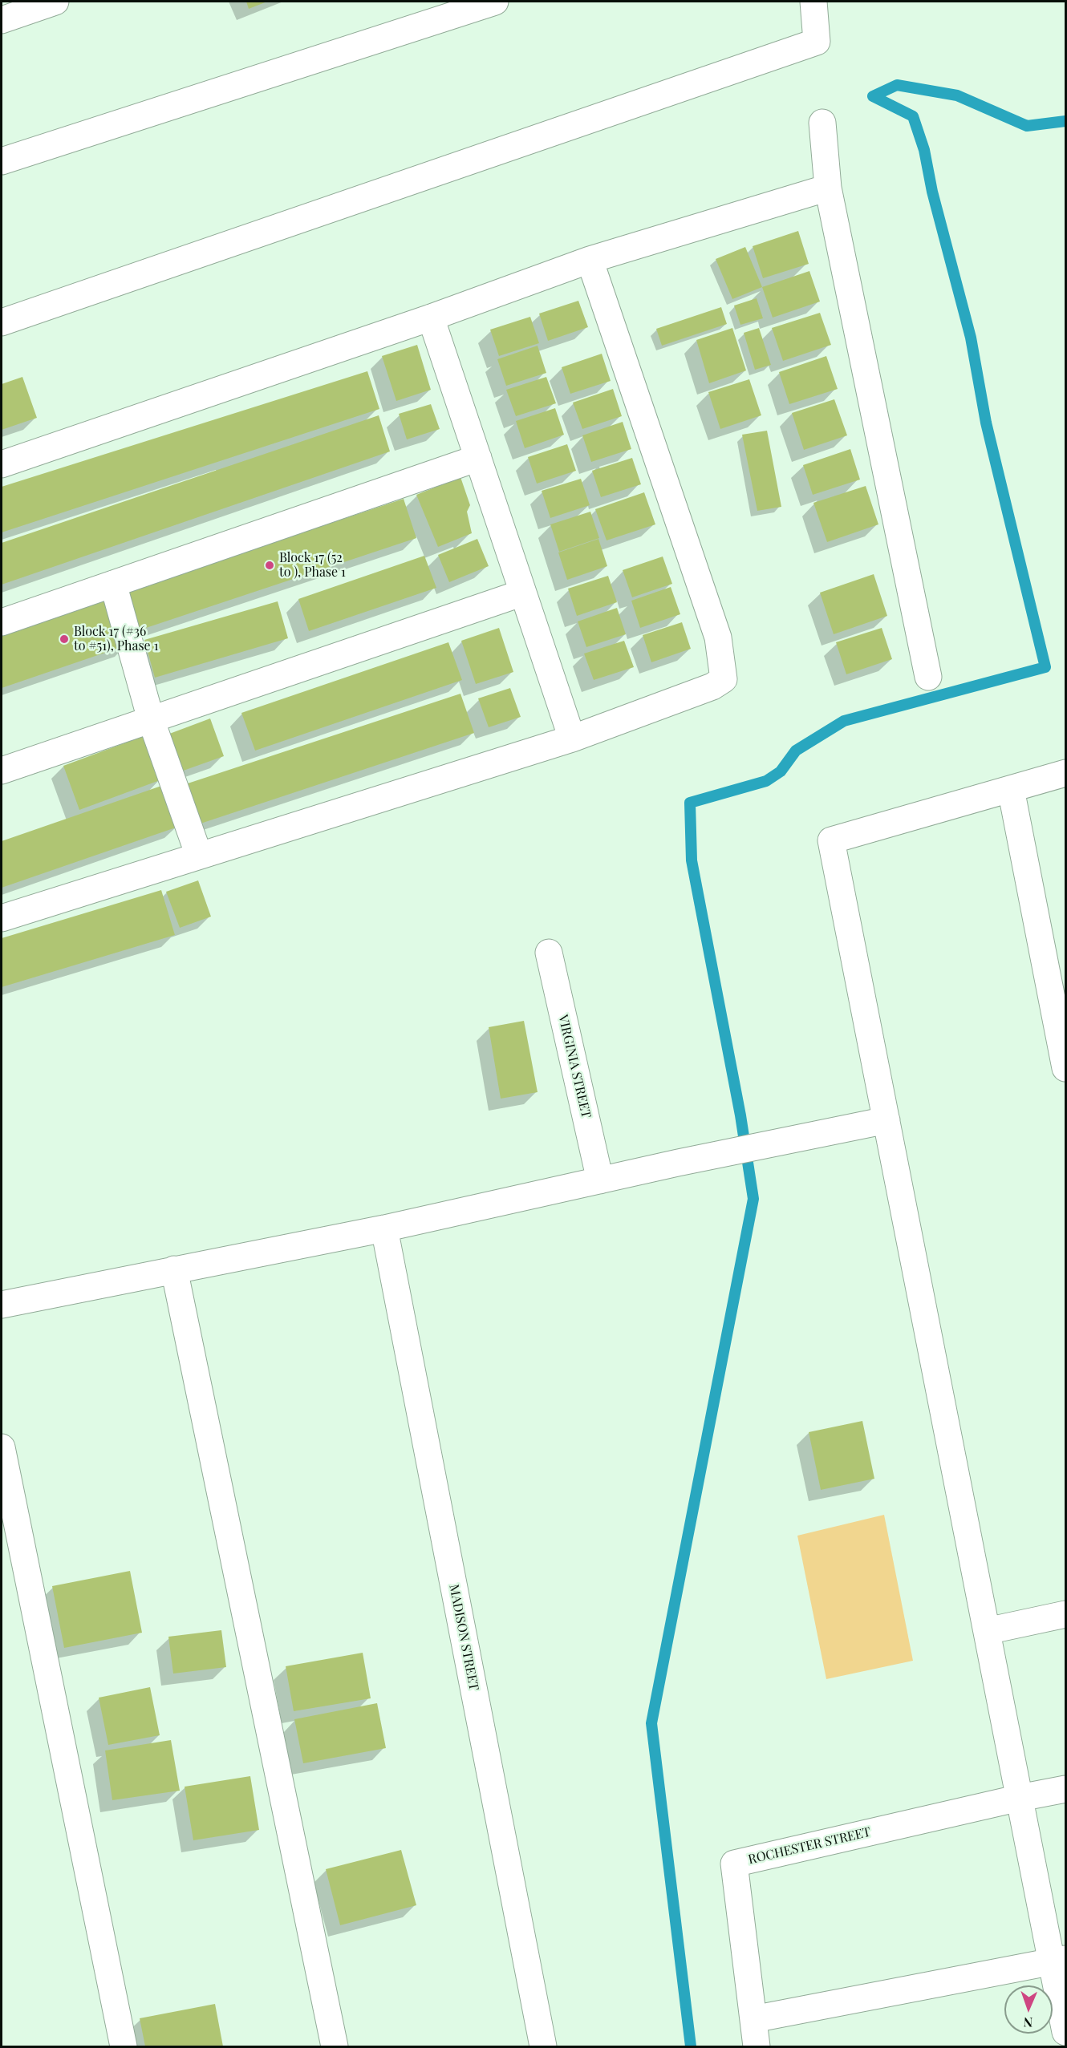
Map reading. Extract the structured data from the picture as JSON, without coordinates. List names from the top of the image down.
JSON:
{
  "streets": {
    "street": ["VIRGINIA STREET", "MADISON STREET", "ROCHESTER STREET"]
  },
  "places": ["Block 17 (52 to ), Phase 1", "Block 17 (#36 to #51), Phase 1"],
  "north": "bottom"
}
